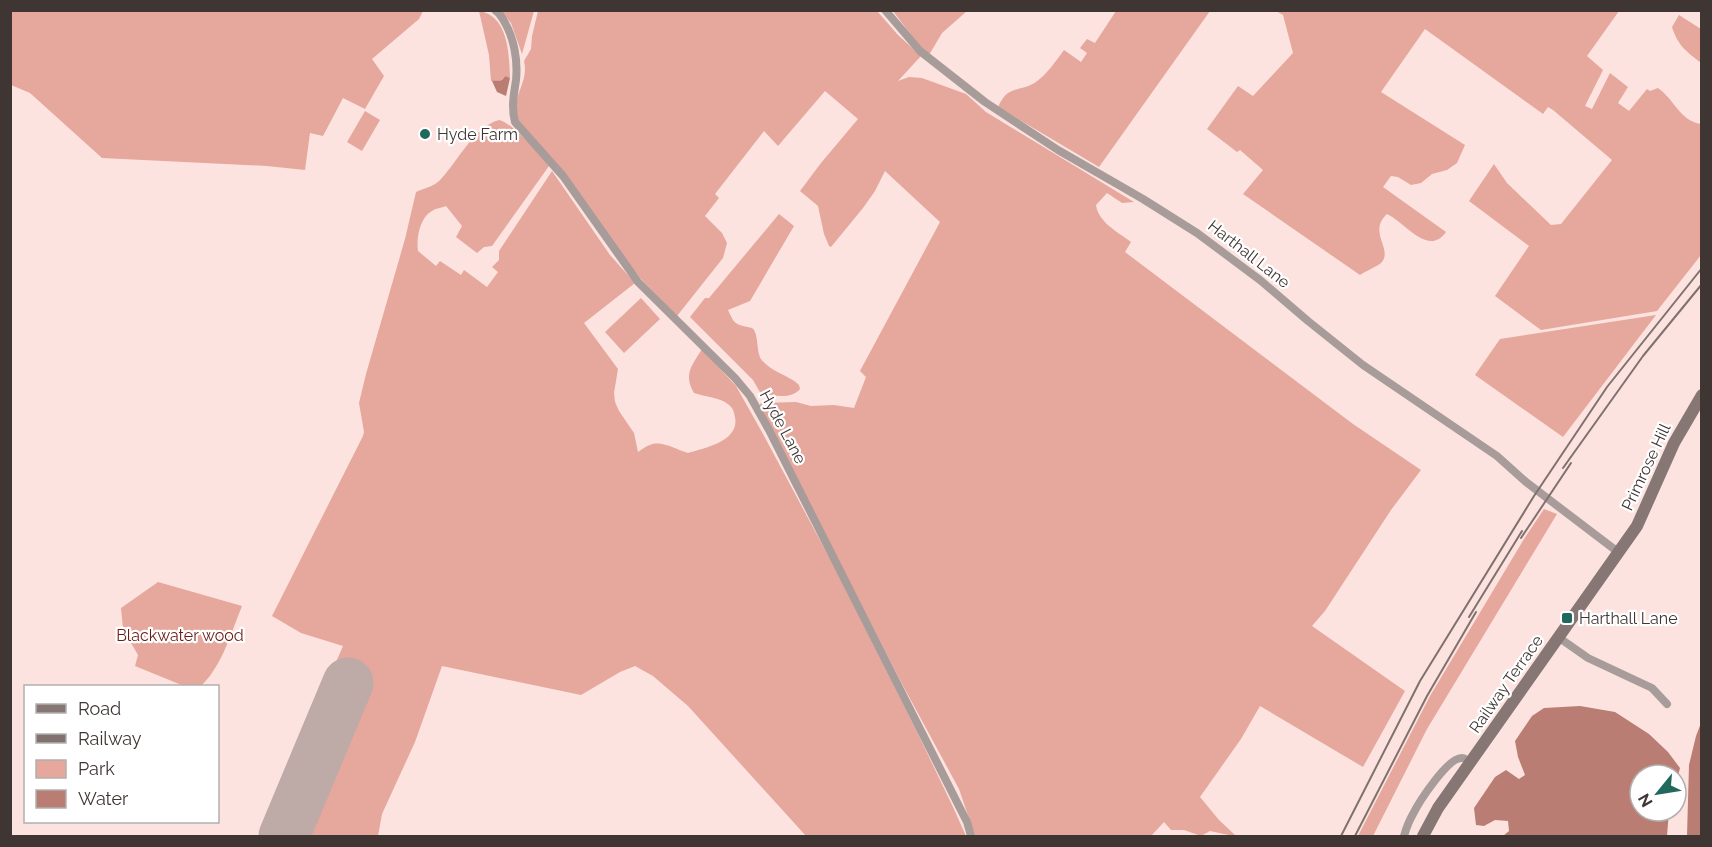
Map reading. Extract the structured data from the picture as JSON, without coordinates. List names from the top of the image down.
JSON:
{
  "streets": {
    "street": [
      "Harthall Lane",
      "Hyde Lane",
      "Primrose Hill",
      "Railway Terrace"
    ]
  },
  "crossings": [
    ["Harthall Lane", "Primrose Hill"],
    ["Harthall Lane", "Railway Terrace"],
    ["Primrose Hill", "Railway Terrace"]
  ],
  "parks": ["Blackwater wood"],
  "places": {
    "other": ["Hyde Farm"],
    "transit": ["Harthall Lane"]
  },
  "legend": [
    "Road",
    "Railway",
    "Park",
    "Water"
  ],
  "north": "bottom left"
}
